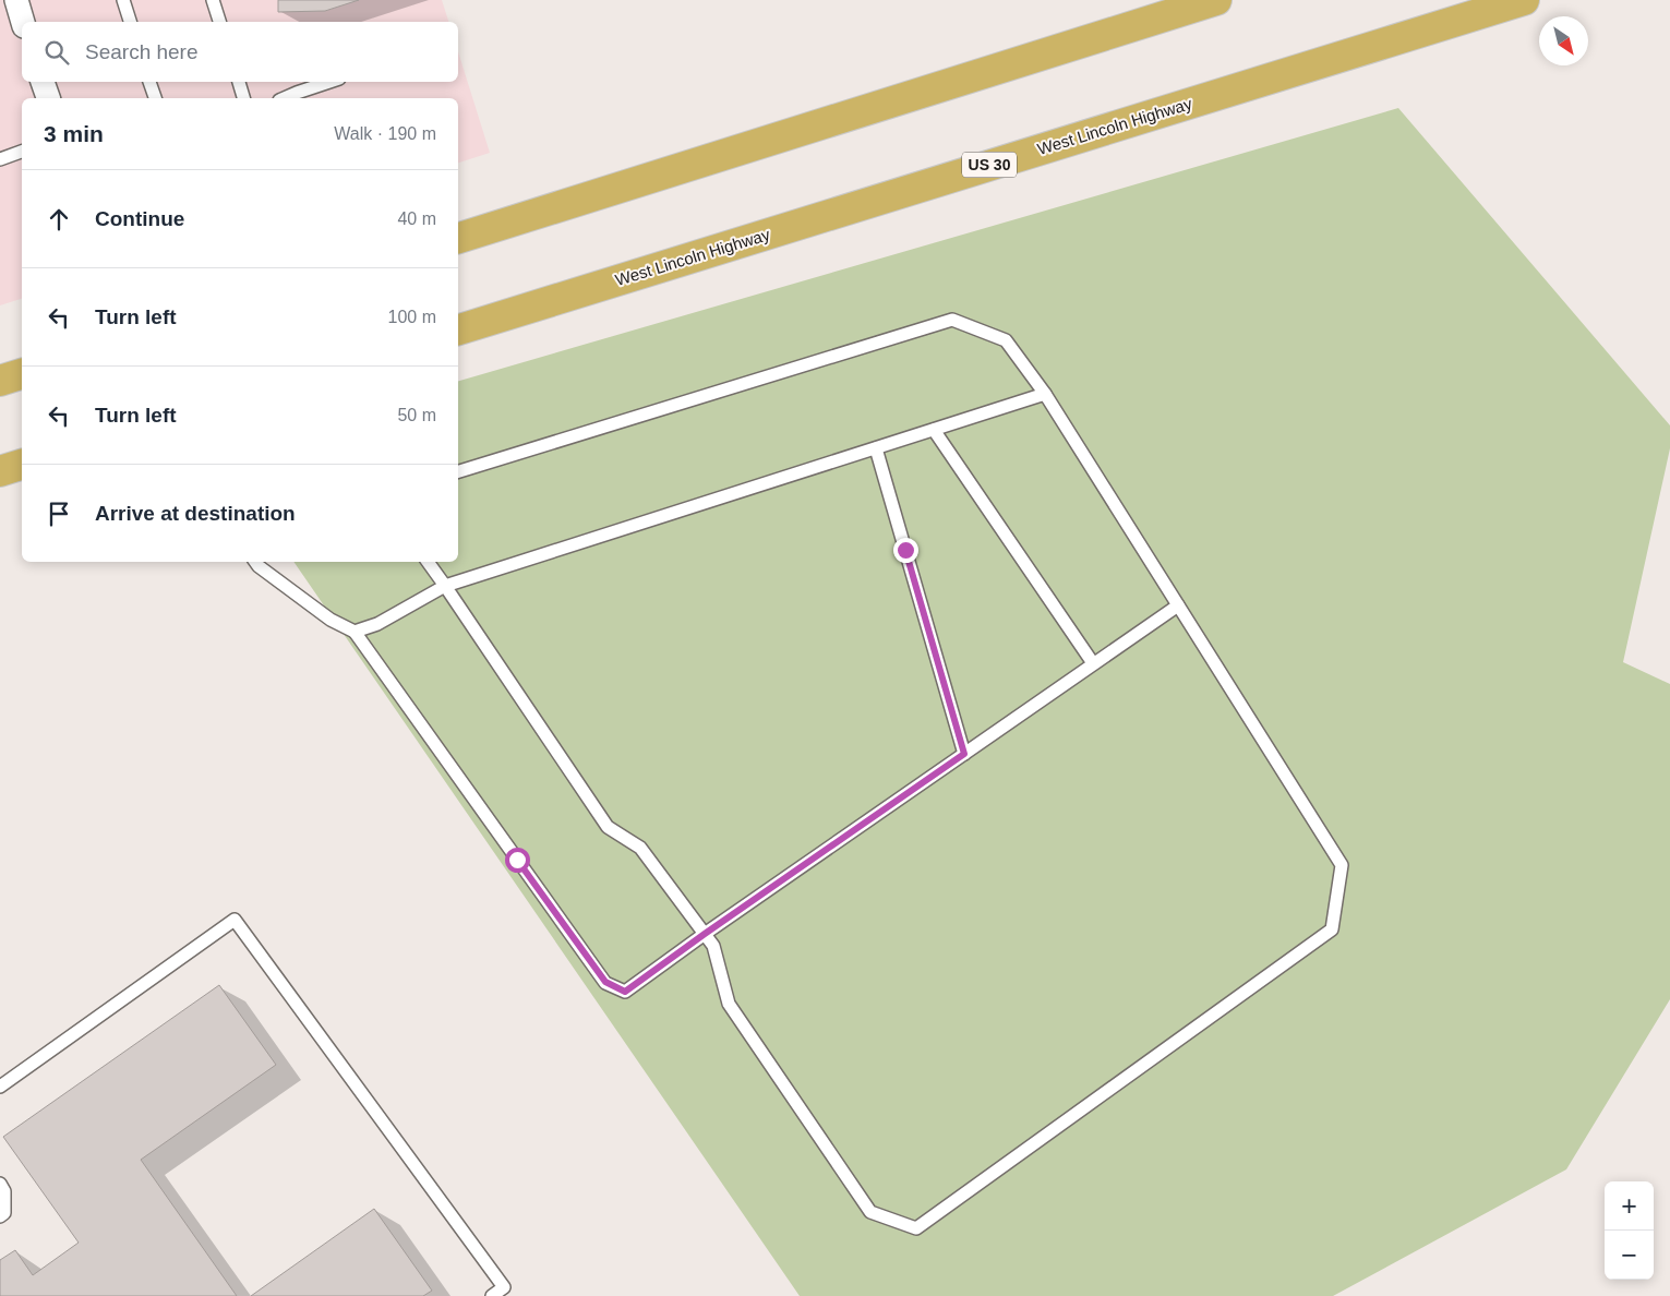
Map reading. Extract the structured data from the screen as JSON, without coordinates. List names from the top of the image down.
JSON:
{
  "streets": {
    "main road": ["West Lincoln Highway", "US 30"]
  },
  "north": "bottom right",
  "page": {
    "search": "Search here",
    "heading": ["3 min", "Walk · 190 m"],
    "list": [
      ["Continue", "40 m"],
      ["Turn left", "100 m"],
      ["Turn left", "50 m"],
      "Arrive at destination"
    ],
    "map_buttons": ["+", "−"]
  }
}
